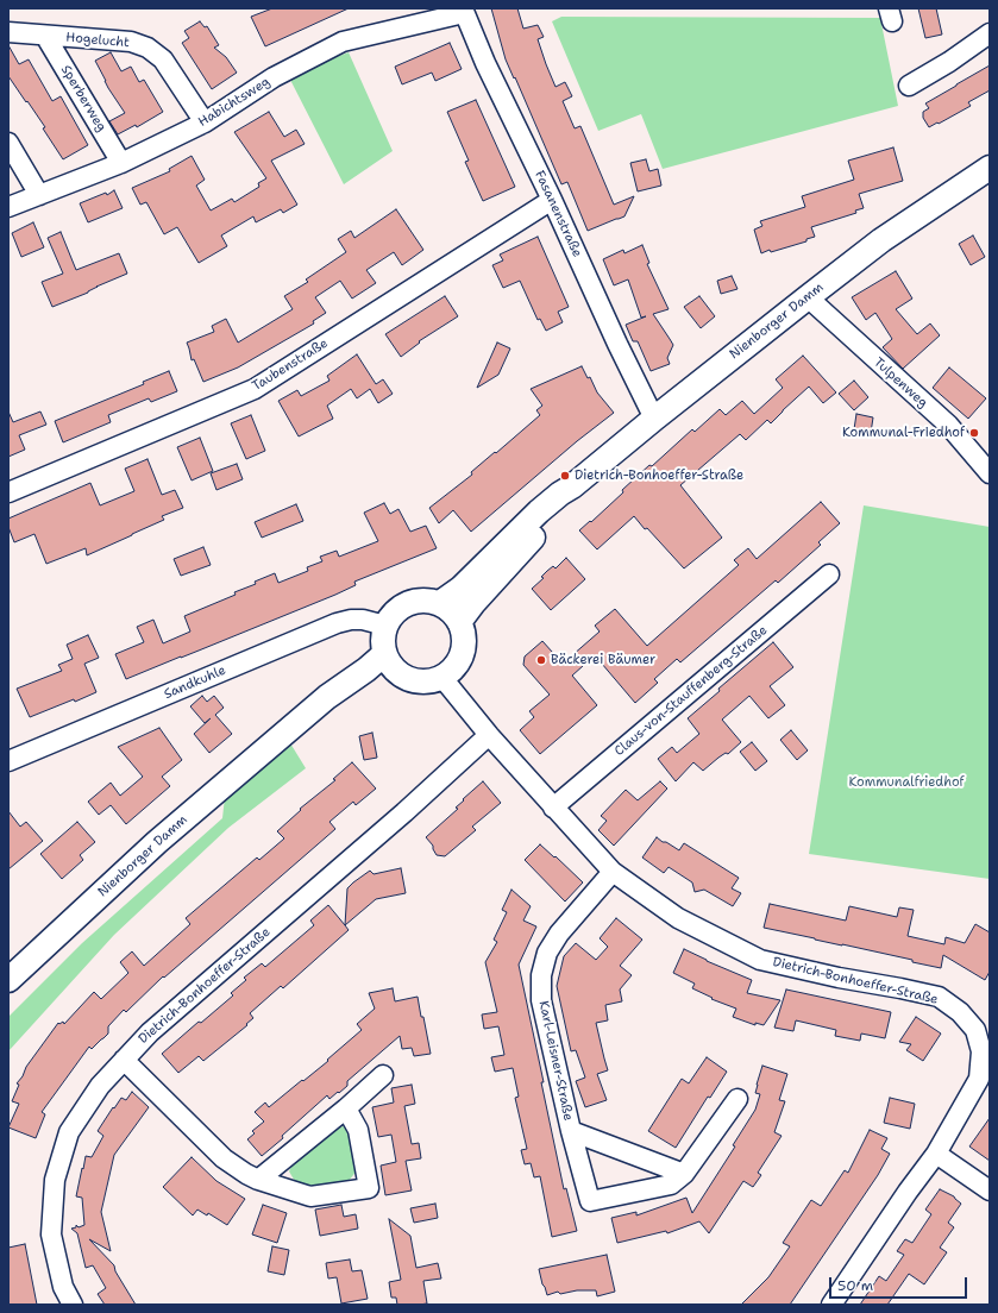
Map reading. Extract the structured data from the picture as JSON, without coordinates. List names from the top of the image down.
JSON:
{
  "streets": {
    "street": [
      "Hogelucht",
      "Sperberweg",
      "Habichtsweg",
      "Fasanenstraße",
      "Nienborger Damm",
      "Taubenstraße",
      "Tulpenweg",
      "Sandkuhle",
      "Claus-von-Stauffenberg-Straße",
      "Dietrich-Bonhoeffer-Straße",
      "Karl-Leisner-Straße"
    ]
  },
  "crossings": [
    ["Hogelucht", "Sperberweg"],
    ["Hogelucht", "Habichtsweg"],
    ["Sperberweg", "Habichtsweg"],
    ["Habichtsweg", "Fasanenstraße"],
    ["Fasanenstraße", "Nienborger Damm"],
    ["Fasanenstraße", "Taubenstraße"],
    ["Nienborger Damm", "Tulpenweg"],
    ["Nienborger Damm", "Sandkuhle"],
    ["Nienborger Damm", "Dietrich-Bonhoeffer-Straße"],
    ["Sandkuhle", "Dietrich-Bonhoeffer-Straße"],
    ["Claus-von-Stauffenberg-Straße", "Dietrich-Bonhoeffer-Straße"],
    ["Dietrich-Bonhoeffer-Straße", "Karl-Leisner-Straße"]
  ],
  "parks": ["Kommunalfriedhof"],
  "places": ["Kommunal-Friedhof", "Dietrich-Bonhoeffer-Straße", "Bäckerei Bäumer"],
  "scale_bar": "50 m"
}
